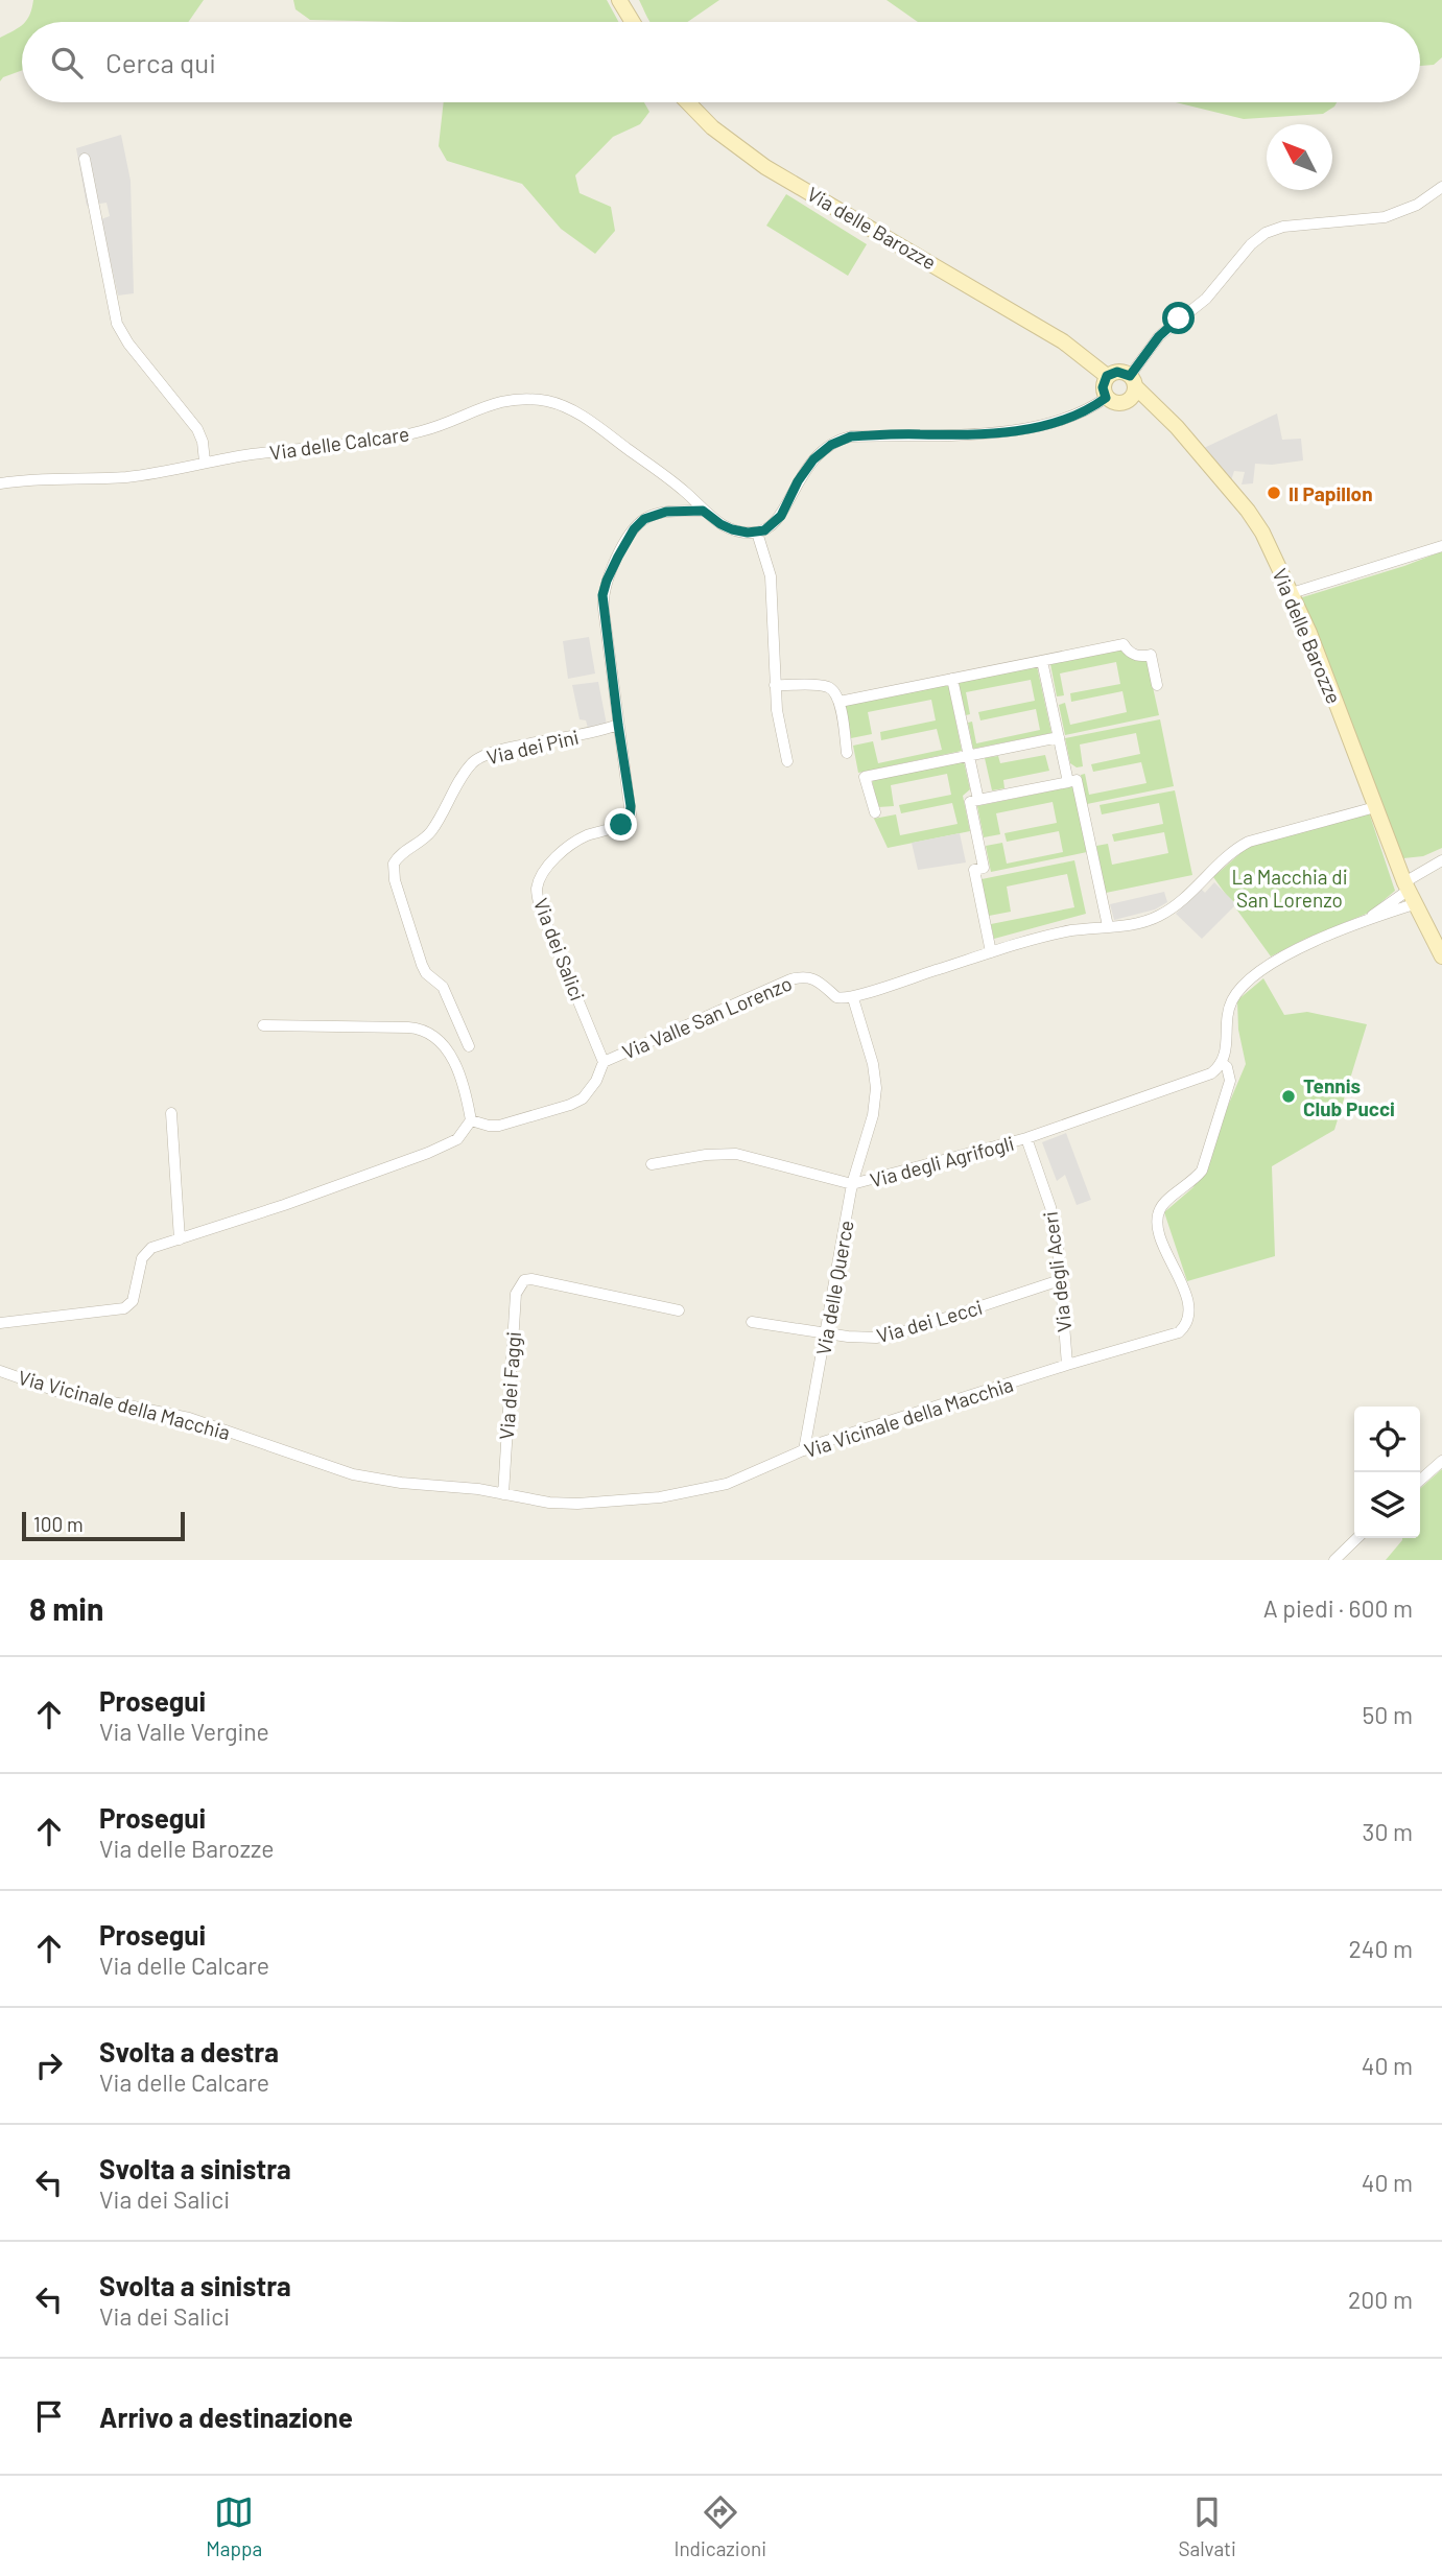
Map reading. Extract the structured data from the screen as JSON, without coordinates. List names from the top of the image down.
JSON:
{
  "streets": {
    "main road": ["Via delle Barozze"],
    "street": [
      "Via delle Calcare",
      "Via dei Pini",
      "Via dei Salici",
      "Via Valle San Lorenzo",
      "Via degli Agrifogli",
      "Via degli Aceri",
      "Via delle Querce",
      "Via dei Lecci",
      "Via dei Faggi",
      "Via Vicinale della Macchia"
    ]
  },
  "crossings": [
    ["Via delle Calcare", "Via dei Salici"],
    ["Via dei Pini", "Via dei Salici"],
    ["Via dei Salici", "Via Valle San Lorenzo"],
    ["Via Valle San Lorenzo", "Via delle Querce"],
    ["Via degli Agrifogli", "Via degli Aceri"],
    ["Via degli Agrifogli", "Via delle Querce"],
    ["Via degli Agrifogli", "Via Vicinale della Macchia"],
    ["Via degli Aceri", "Via dei Lecci"],
    ["Via degli Aceri", "Via Vicinale della Macchia"],
    ["Via delle Querce", "Via dei Lecci"],
    ["Via delle Querce", "Via Vicinale della Macchia"],
    ["Via dei Faggi", "Via Vicinale della Macchia"]
  ],
  "parks": ["La Macchia di San Lorenzo"],
  "places": ["Il Papillon", "Tennis Club Pucci"],
  "scale_bar": "100 m",
  "north": "top left",
  "page": {
    "search": "Cerca qui",
    "scale": "100 m",
    "heading": ["8 min", "A piedi · 600 m"],
    "list": [
      ["Prosegui", "Via Valle Vergine", "50 m"],
      ["Prosegui", "Via delle Barozze", "30 m"],
      ["Prosegui", "Via delle Calcare", "240 m"],
      ["Svolta a destra", "Via delle Calcare", "40 m"],
      ["Svolta a sinistra", "Via dei Salici", "40 m"],
      ["Svolta a sinistra", "Via dei Salici", "200 m"],
      "Arrivo a destinazione"
    ],
    "nav": ["Mappa", "Indicazioni", "Salvati"]
  }
}
